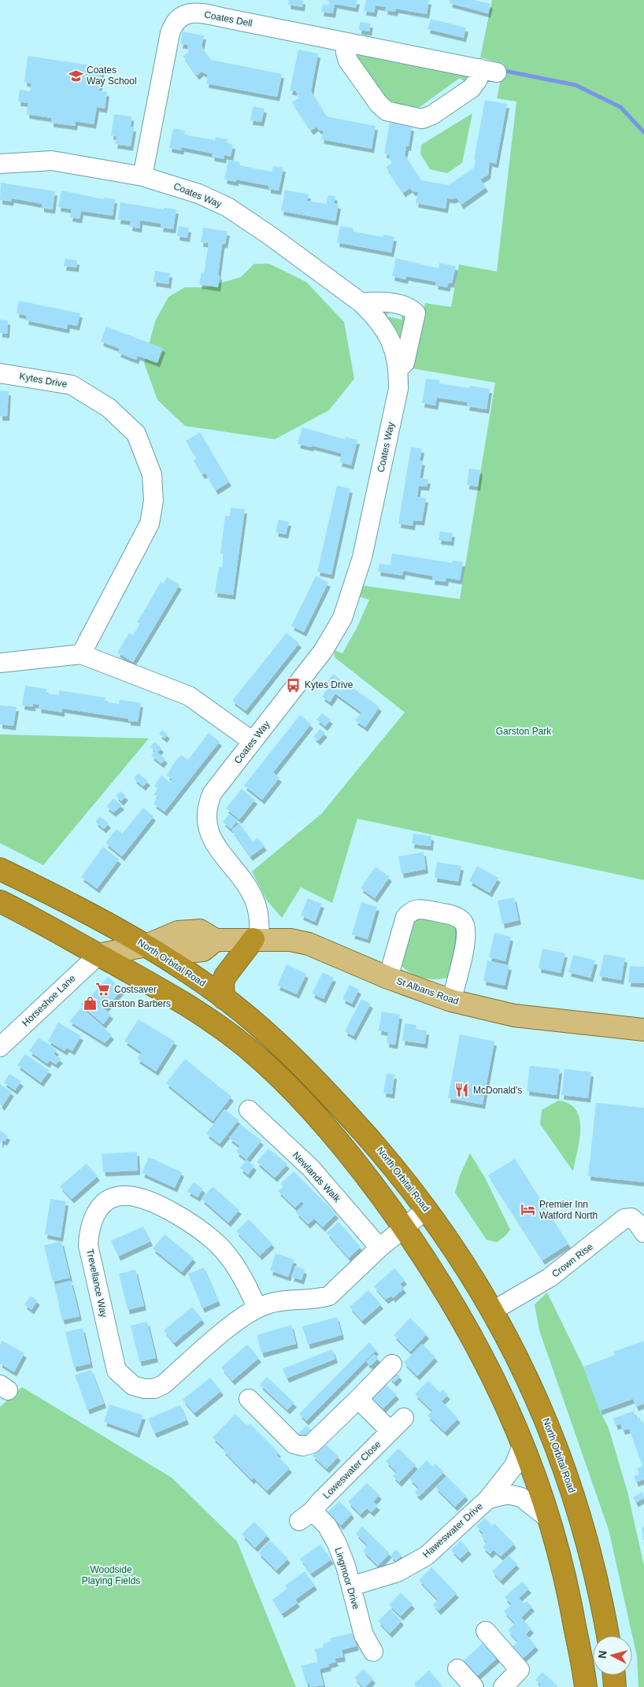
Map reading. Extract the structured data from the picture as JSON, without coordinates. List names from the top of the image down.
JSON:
{
  "streets": {
    "highway": ["North Orbital Road"],
    "main road": ["St Albans Road"],
    "street": [
      "Coates Dell",
      "Coates Way",
      "Kytes Drive",
      "Horseshoe Lane",
      "Newlands Walk",
      "Crown Rise",
      "Trevellance Way",
      "Loweswater Close",
      "Haweswater Drive",
      "Lingmoor Drive"
    ]
  },
  "crossings": [
    ["Coates Dell", "Coates Way"],
    ["Coates Way", "St Albans Road"],
    ["North Orbital Road", "St Albans Road"],
    ["North Orbital Road", "Crown Rise"],
    ["North Orbital Road", "Trevellance Way"],
    ["St Albans Road", "Horseshoe Lane"],
    ["Newlands Walk", "Trevellance Way"],
    ["Loweswater Close", "Lingmoor Drive"],
    ["Haweswater Drive", "Lingmoor Drive"]
  ],
  "parks": ["Garston Park", "Woodside Playing Fields"],
  "places": {
    "school or university": ["Coates Way School"],
    "bus stop": ["Kytes Drive"],
    "supermarket": ["Costsaver"],
    "shop": ["Garston Barbers"],
    "restaurant": ["McDonald's"],
    "hotel": ["Premier Inn Watford North"]
  },
  "north": "left"
}
